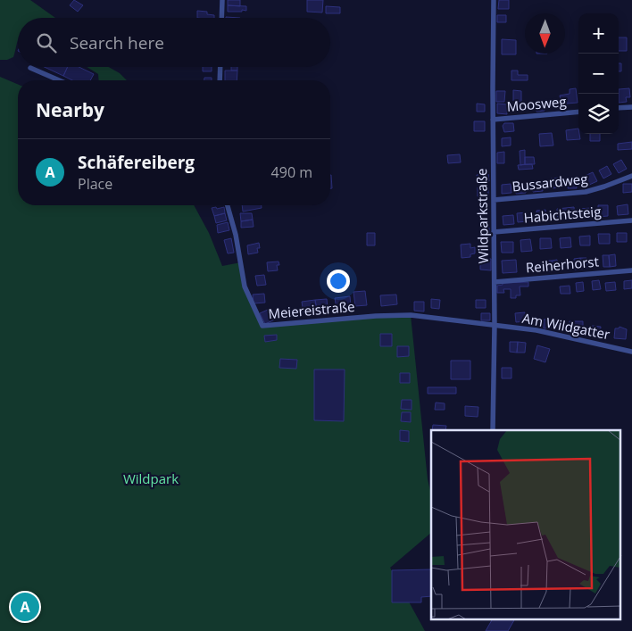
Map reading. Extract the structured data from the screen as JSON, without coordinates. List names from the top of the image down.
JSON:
{
  "streets": {
    "street": [
      "Moosweg",
      "Bussardweg",
      "Habichtsteig",
      "Wildparkstraße",
      "Reiherhorst",
      "Meiereistraße",
      "Am Wildgatter"
    ]
  },
  "crossings": [
    ["Moosweg", "Wildparkstraße"],
    ["Bussardweg", "Wildparkstraße"],
    ["Habichtsteig", "Wildparkstraße"],
    ["Wildparkstraße", "Reiherhorst"],
    ["Wildparkstraße", "Meiereistraße"],
    ["Wildparkstraße", "Am Wildgatter"],
    ["Meiereistraße", "Am Wildgatter"]
  ],
  "parks": ["Wildpark"],
  "north": "bottom",
  "page": {
    "map_buttons": ["+", "−"],
    "search": "Search here",
    "heading": "Nearby",
    "list": [
      {
        "mark": "A",
        "name": "Schäfereiberg",
        "note": "Place",
        "value": "490 m"
      }
    ],
    "pins": "A"
  }
}
